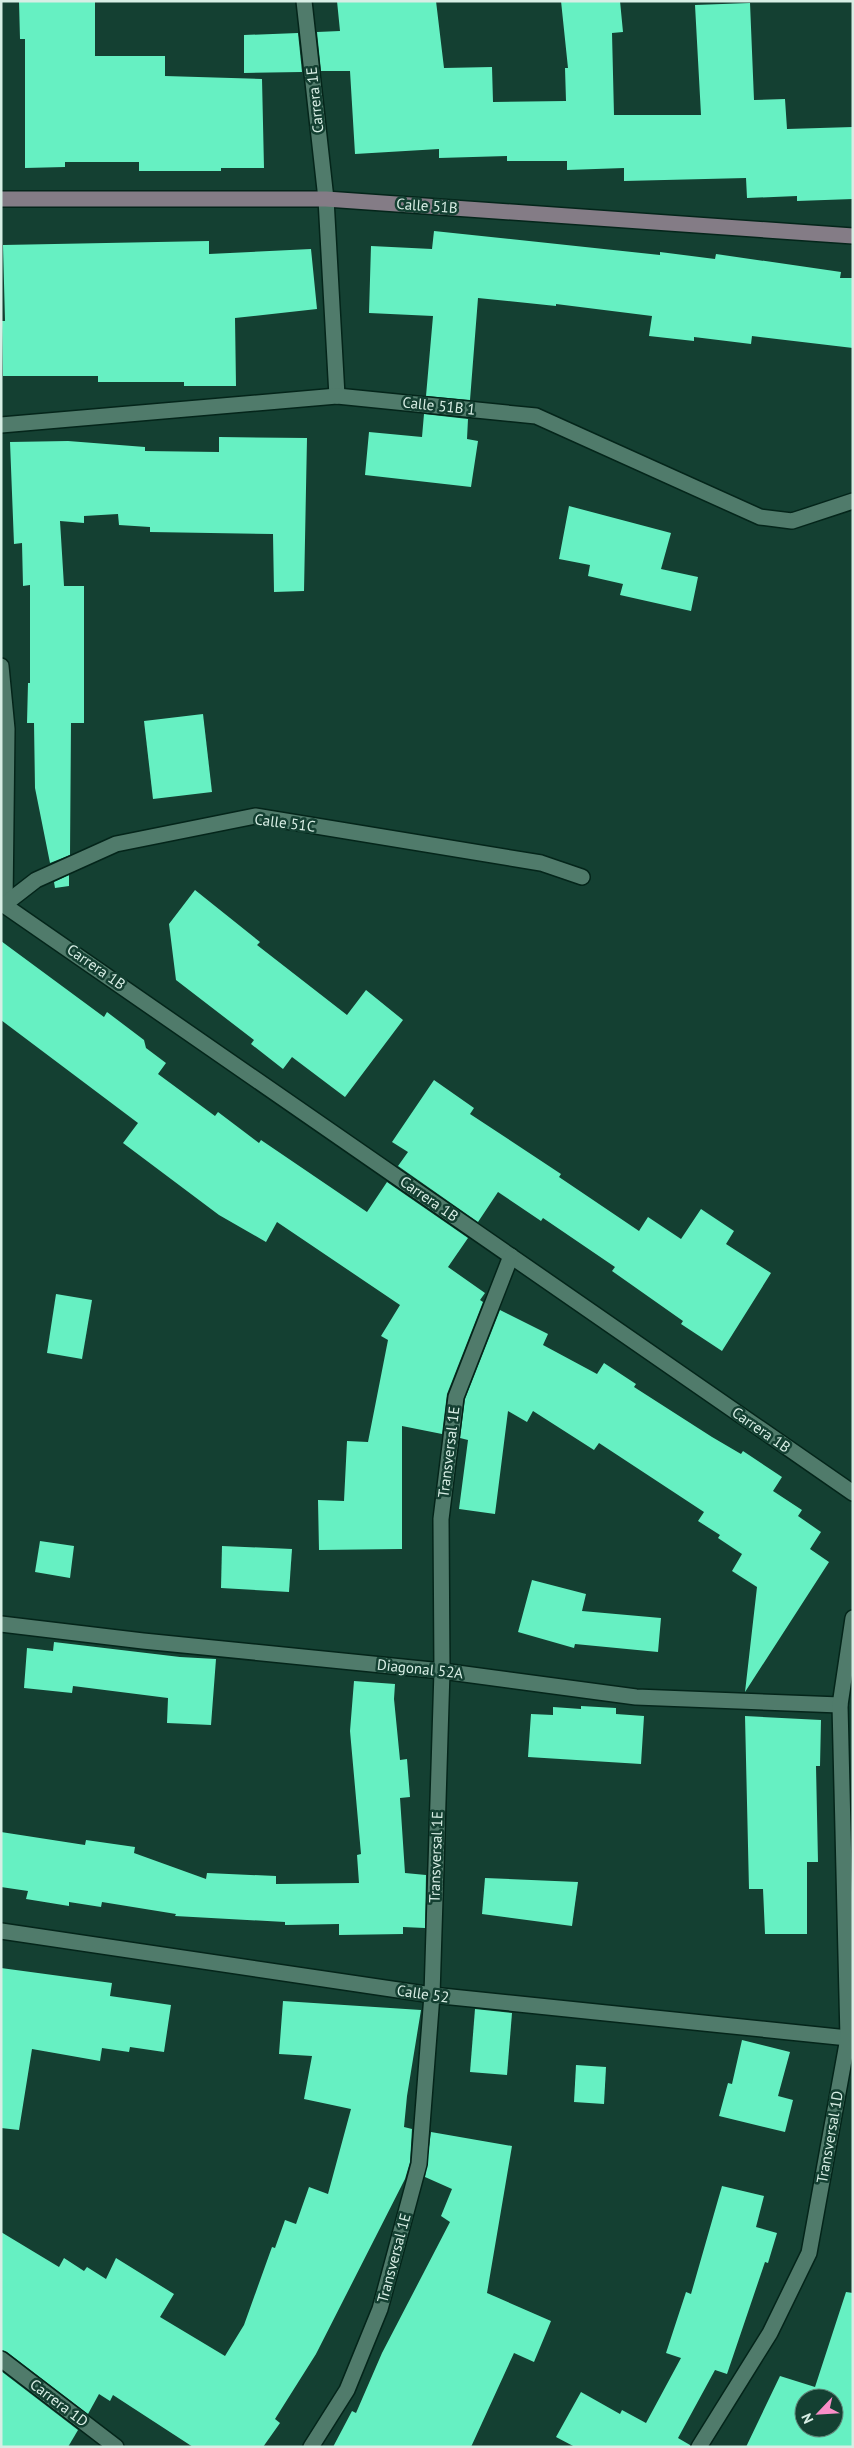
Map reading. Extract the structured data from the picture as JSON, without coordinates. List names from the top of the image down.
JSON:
{
  "streets": {
    "street": [
      "Carrera 1E",
      "Calle 51B",
      "Calle 51B 1",
      "Calle 51C",
      "Carrera 1B",
      "Transversal 1E",
      "Diagonal 52A",
      "Calle 52",
      "Transversal 1D",
      "Carrera 1D"
    ]
  },
  "crossings": [
    ["Carrera 1E", "Calle 51B"],
    ["Carrera 1E", "Calle 51B 1"],
    ["Calle 51C", "Carrera 1B"],
    ["Carrera 1B", "Transversal 1E"],
    ["Transversal 1E", "Diagonal 52A"],
    ["Transversal 1E", "Calle 52"],
    ["Diagonal 52A", "Transversal 1D"],
    ["Calle 52", "Transversal 1D"]
  ],
  "north": "bottom left"
}
